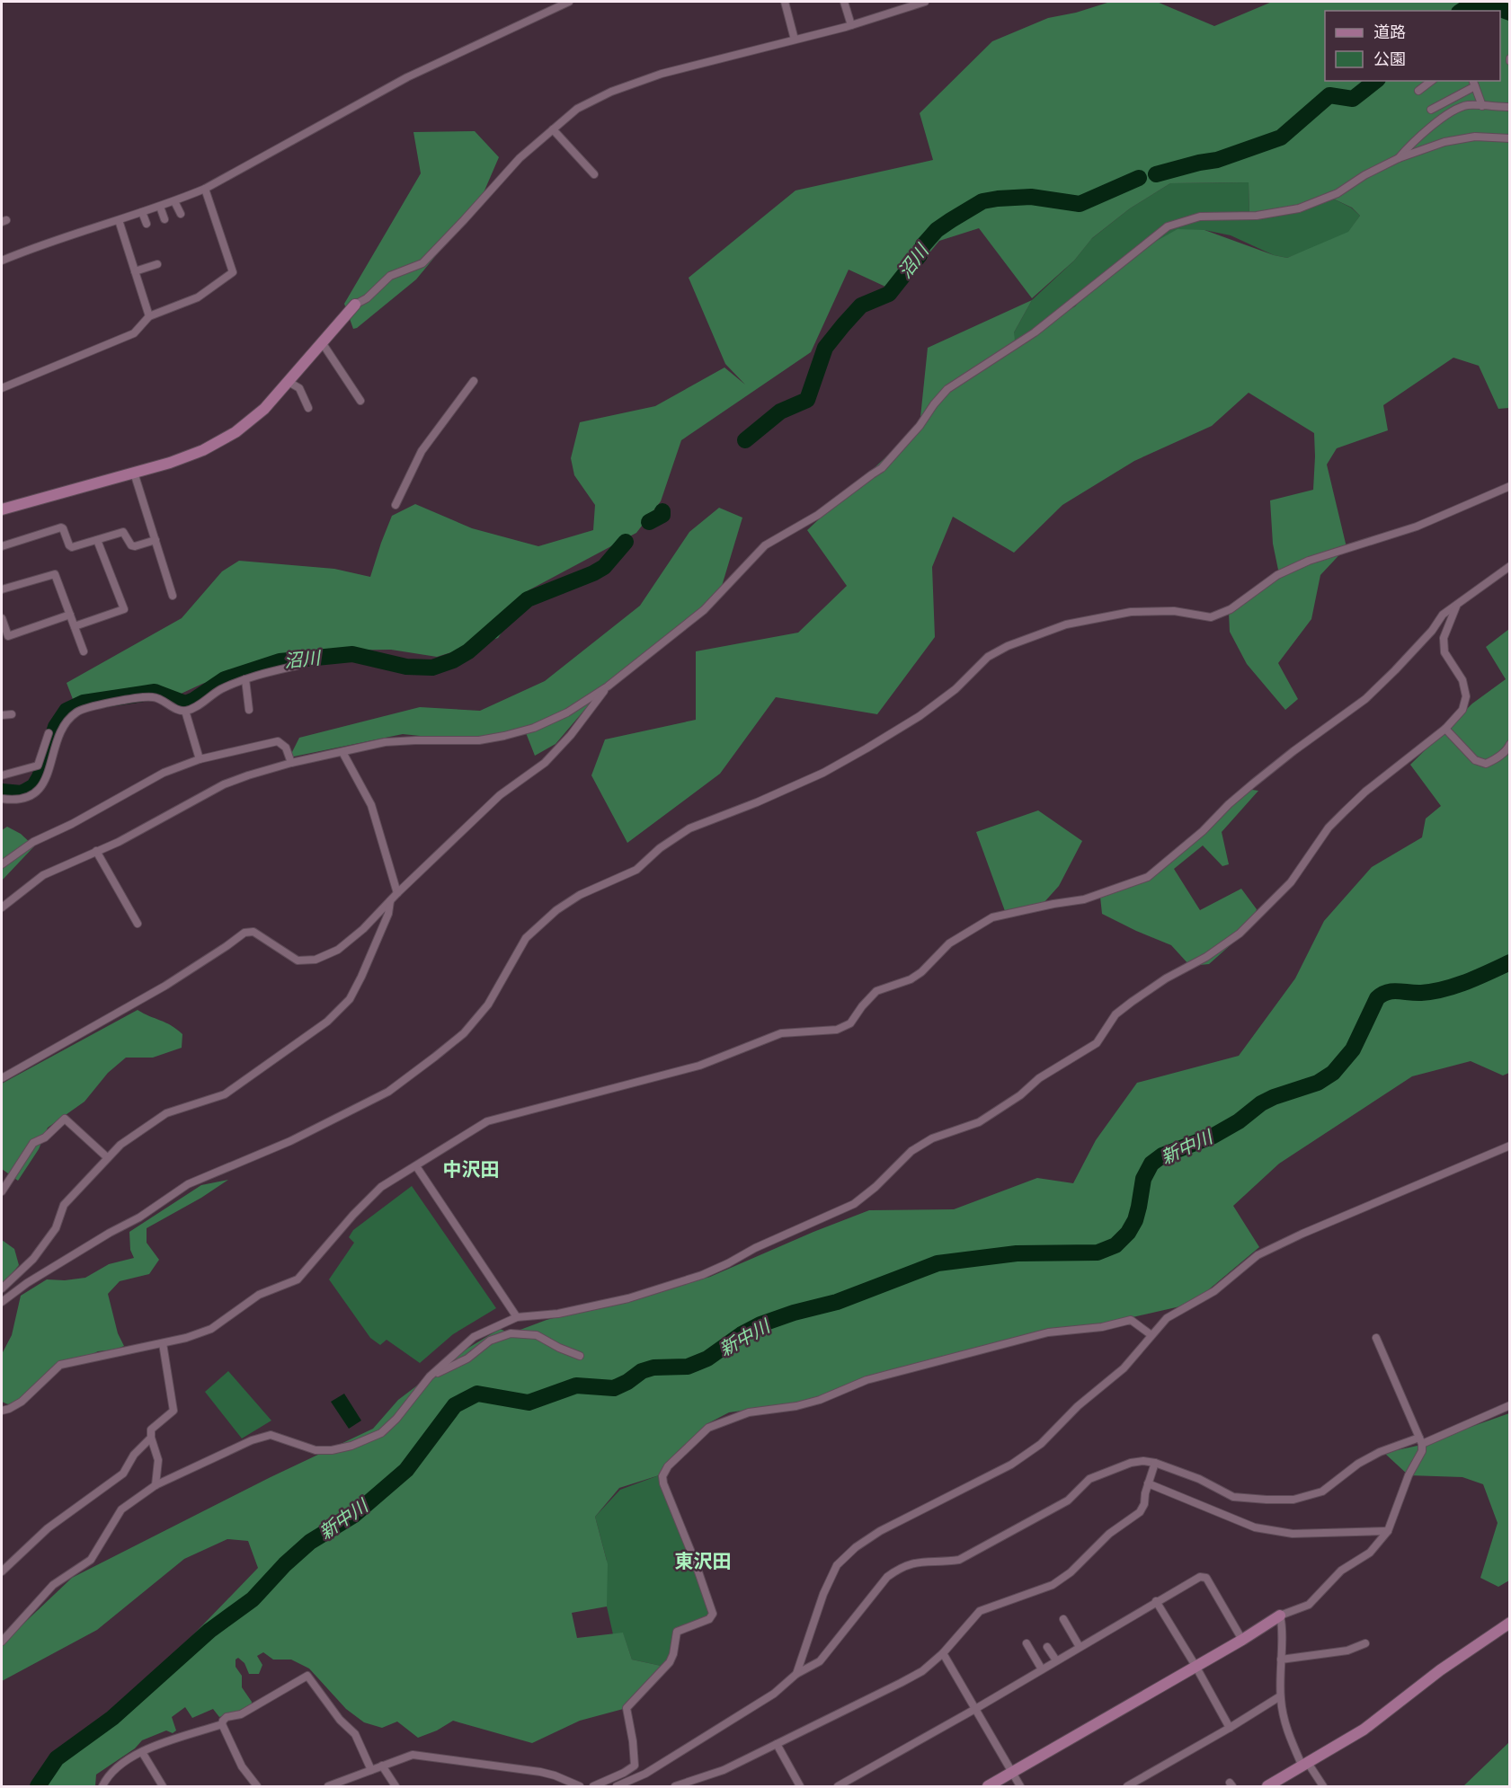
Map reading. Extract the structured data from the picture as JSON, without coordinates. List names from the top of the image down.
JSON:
{
  "districts": ["中沢田", "東沢田"],
  "water": ["沼川", "新中川"],
  "legend": ["道路", "公園"]
}
